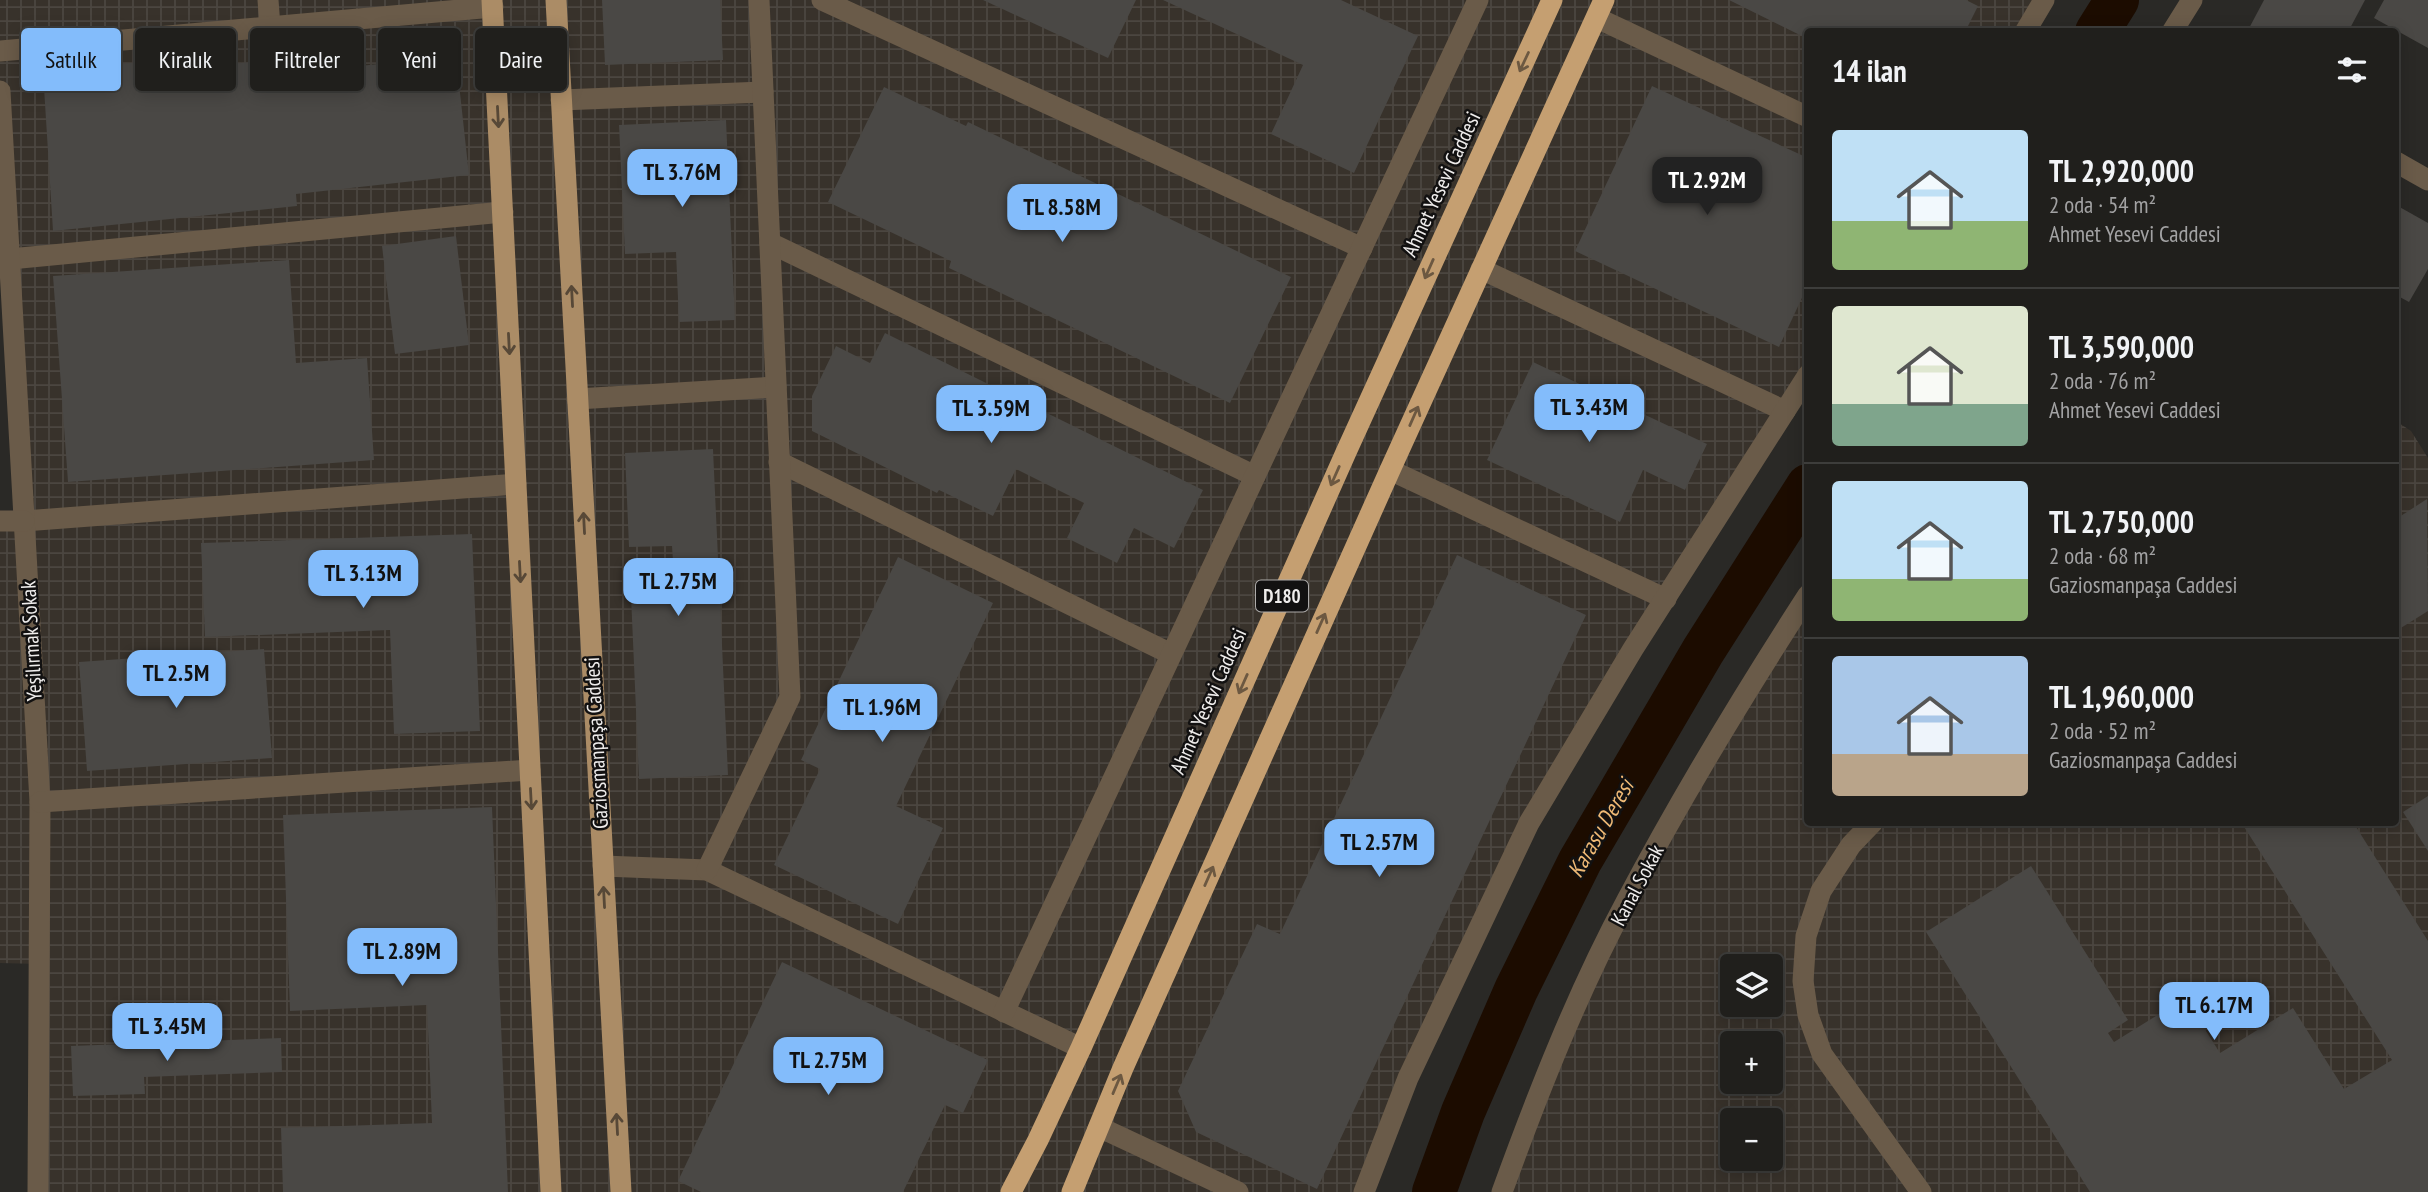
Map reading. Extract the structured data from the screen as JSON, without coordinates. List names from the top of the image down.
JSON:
{
  "streets": {
    "highway": ["Ahmet Yesevi Caddesi", "D180"],
    "main road": ["Gaziosmanpaşa Caddesi"],
    "street": ["Yeşilırmak Sokak", "Kanal Sokak"]
  },
  "water": ["Karasu Deresi"],
  "page": {
    "chip": [
      "Satılık",
      "Kiralık",
      "Filtreler",
      "Yeni",
      "Daire"
    ],
    "heading": "14 ilan",
    "list": [
      {
        "name": "TL 2,920,000",
        "note": "2 oda · 54 m² · Ahmet Yesevi Caddesi"
      },
      {
        "name": "TL 3,590,000",
        "note": "2 oda · 76 m² · Ahmet Yesevi Caddesi"
      },
      {
        "name": "TL 2,750,000",
        "note": "2 oda · 68 m² · Gaziosmanpaşa Caddesi"
      },
      {
        "name": "TL 1,960,000",
        "note": "2 oda · 52 m² · Gaziosmanpaşa Caddesi"
      }
    ],
    "price": [
      "TL 3.76M",
      "TL 2.92M",
      "TL 8.58M",
      "TL 3.43M",
      "TL 3.59M",
      "TL 3.13M",
      "TL 2.75M",
      "TL 2.5M",
      "TL 1.96M",
      "TL 2.57M",
      "TL 2.89M",
      "TL 6.17M",
      "TL 3.45M",
      "TL 2.75M"
    ],
    "map_buttons": ["+", "−"]
  }
}
